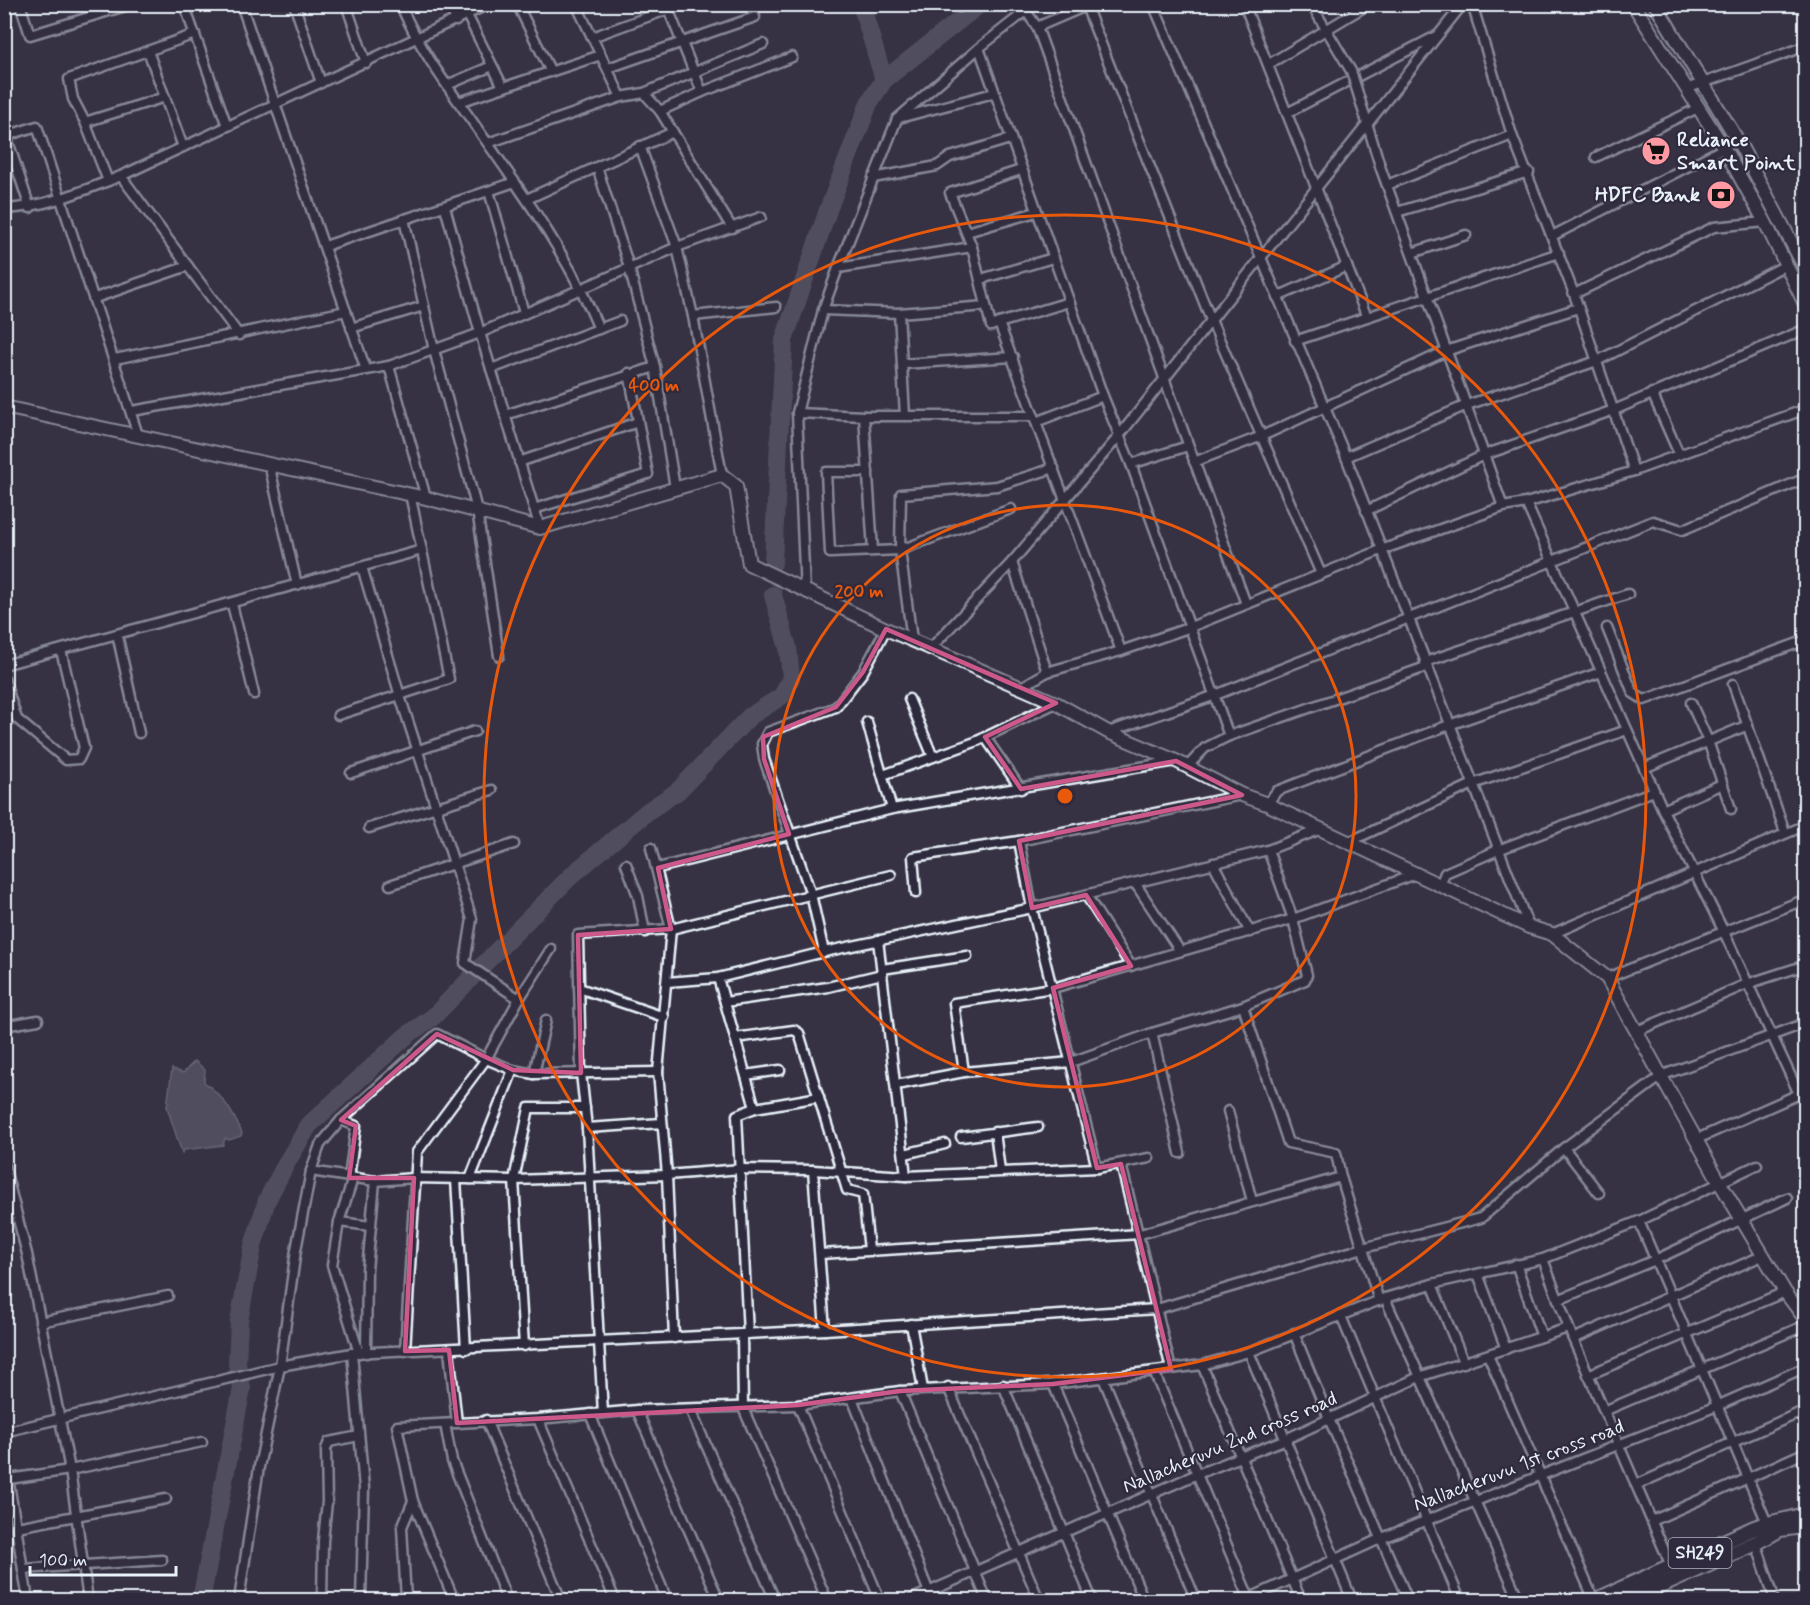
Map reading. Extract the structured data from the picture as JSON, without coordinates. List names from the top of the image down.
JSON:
{
  "streets": {
    "main road": ["SH249"],
    "street": ["Nallacheruvu 2nd cross road", "Nallacheruvu 1st cross road"]
  },
  "places": {
    "supermarket": ["Reliance Smart Point"],
    "bank": ["HDFC Bank"]
  },
  "scale_bar": "100 m",
  "rings": ["400 m", "200 m"]
}
